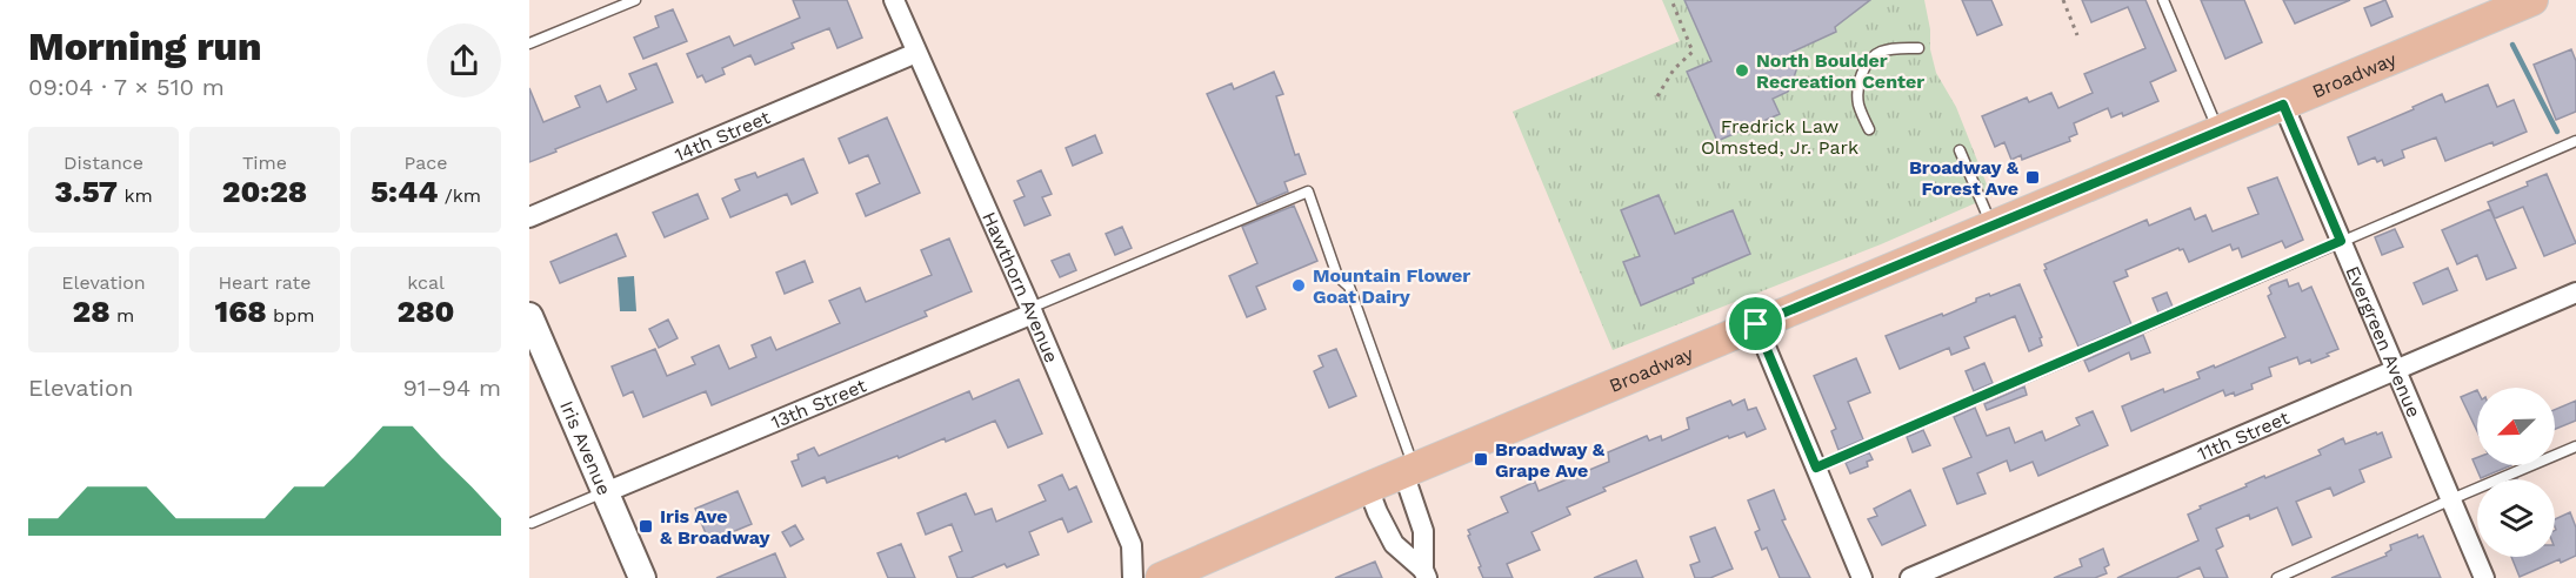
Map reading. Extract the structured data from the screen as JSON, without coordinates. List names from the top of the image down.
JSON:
{
  "streets": {
    "main road": ["Broadway", "Iris Avenue"],
    "street": [
      "14th Street",
      "Hawthorn Avenue",
      "Evergreen Avenue",
      "13th Street",
      "11th Street"
    ]
  },
  "crossings": [
    ["Broadway", "Evergreen Avenue"],
    ["14th Street", "Hawthorn Avenue"],
    ["Hawthorn Avenue", "13th Street"],
    ["Evergreen Avenue", "11th Street"],
    ["13th Street", "Iris Avenue"]
  ],
  "parks": ["Fredrick Law Olmsted, Jr. Park"],
  "places": {
    "other": ["North Boulder Recreation Center", "Mountain Flower Goat Dairy"],
    "transit": ["Broadway & Forest Ave", "Broadway & Grape Ave", "Iris Ave & Broadway"]
  },
  "north": "bottom left",
  "page": {
    "heading": ["Morning run", "09:04 · 7 × 510 m"],
    "stats": [
      ["Distance", "3.57 km"],
      ["Time", "20:28"],
      ["Pace", "5:44 /km"],
      ["Elevation", "28 m"],
      ["Heart rate", "168 bpm"],
      ["kcal", "280"]
    ],
    "chart": ["Elevation", "91–94 m"]
  }
}
